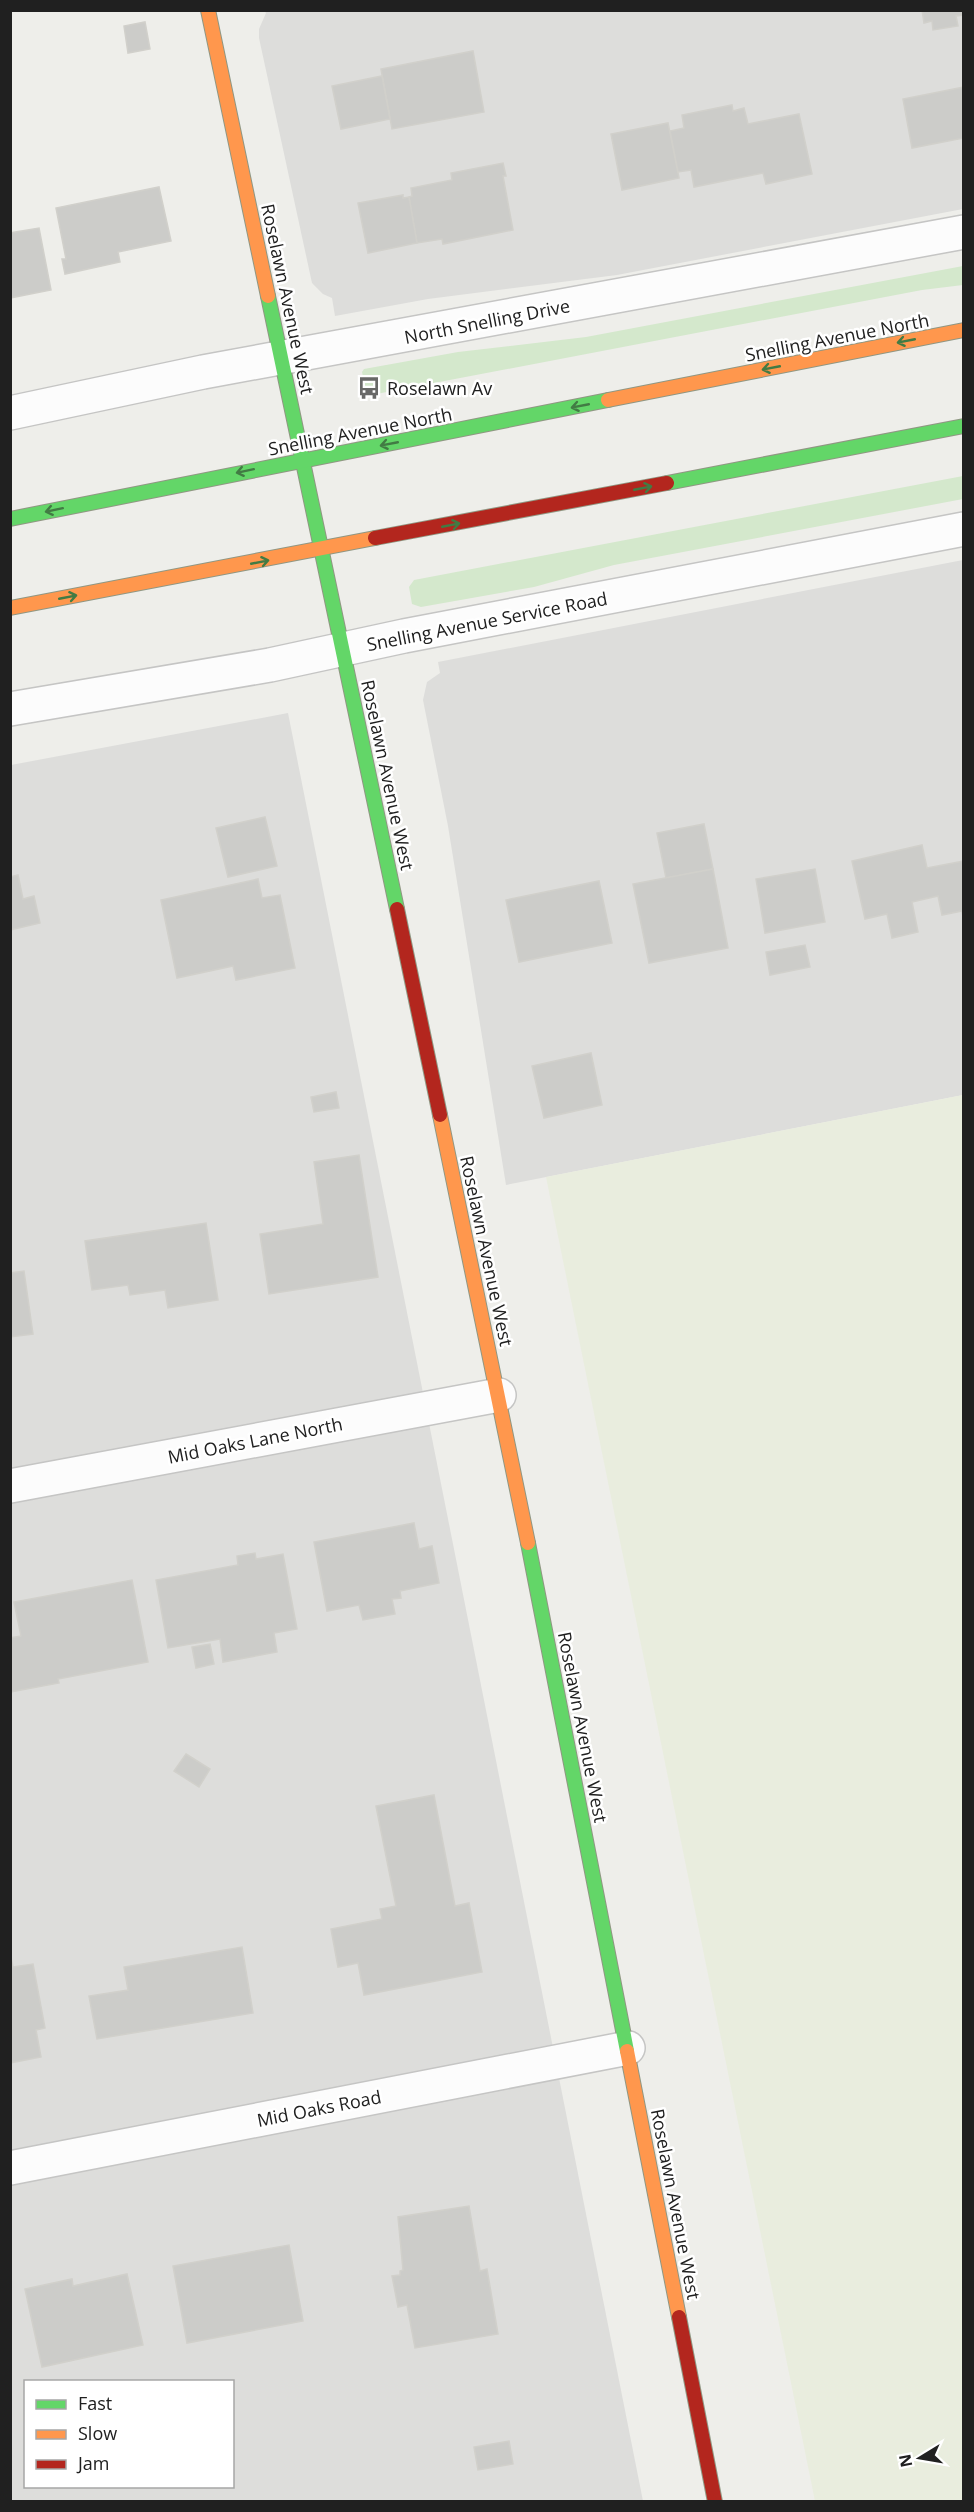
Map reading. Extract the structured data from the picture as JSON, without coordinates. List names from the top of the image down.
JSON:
{
  "streets": {
    "street": [
      "Roselawn Avenue West",
      "North Snelling Drive",
      "Snelling Avenue North",
      "Snelling Avenue Service Road",
      "Mid Oaks Lane North",
      "Mid Oaks Road"
    ]
  },
  "crossings": [
    ["Roselawn Avenue West", "North Snelling Drive"],
    ["Roselawn Avenue West", "Snelling Avenue North"],
    ["Roselawn Avenue West", "Snelling Avenue Service Road"],
    ["Roselawn Avenue West", "Mid Oaks Lane North"],
    ["Roselawn Avenue West", "Mid Oaks Road"]
  ],
  "places": {
    "bus stop": ["Roselawn Av"]
  },
  "legend": ["Fast", "Slow", "Jam"],
  "north": "left"
}
